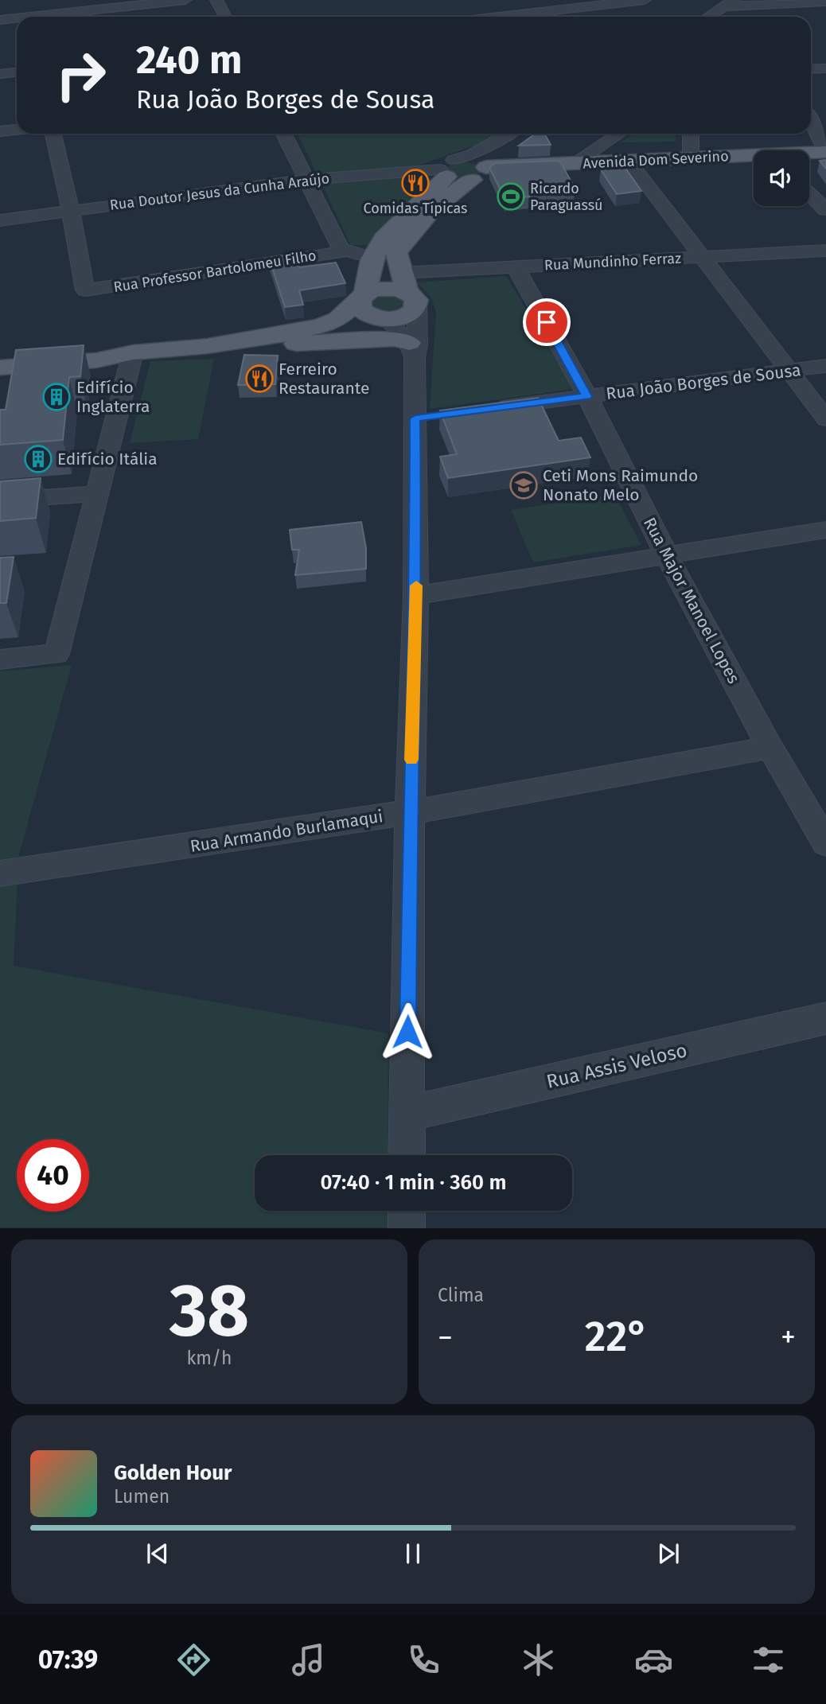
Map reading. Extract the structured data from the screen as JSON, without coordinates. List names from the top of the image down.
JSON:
{
  "streets": {
    "main road": ["Avenida Dom Severino"],
    "street": [
      "Rua Doutor Jesus da Cunha Araújo",
      "Rua Mundinho Ferraz",
      "Rua Professor Bartolomeu Filho",
      "Rua João Borges de Sousa",
      "Rua Major Manoel Lopes",
      "Rua Armando Burlamaqui",
      "Rua Assis Veloso"
    ]
  },
  "crossings": [
    ["Rua Doutor Jesus da Cunha Araújo", "Rua Professor Bartolomeu Filho"],
    ["Rua Mundinho Ferraz", "Rua Major Manoel Lopes"],
    ["Rua João Borges de Sousa", "Rua Major Manoel Lopes"],
    ["Rua Major Manoel Lopes", "Rua Armando Burlamaqui"]
  ],
  "places": {
    "restaurant": ["Comidas Típicas", "Ferreiro Restaurante"],
    "sports": ["Ricardo Paraguassú"],
    "building": ["Edifício Inglaterra", "Edifício Itália"],
    "school or university": ["Ceti Mons Raimundo Nonato Melo"]
  },
  "page": {
    "turn": ["240 m", "Rua João Borges de Sousa"],
    "limit": "40",
    "trip": "07:40 · 1 min · 360 m",
    "tile": [
      ["38", "km/h"],
      "Clima"
    ],
    "heat": ["−", "22°", "+"],
    "song": ["Golden Hour", "Lumen"],
    "tabs": "07:39"
  }
}
